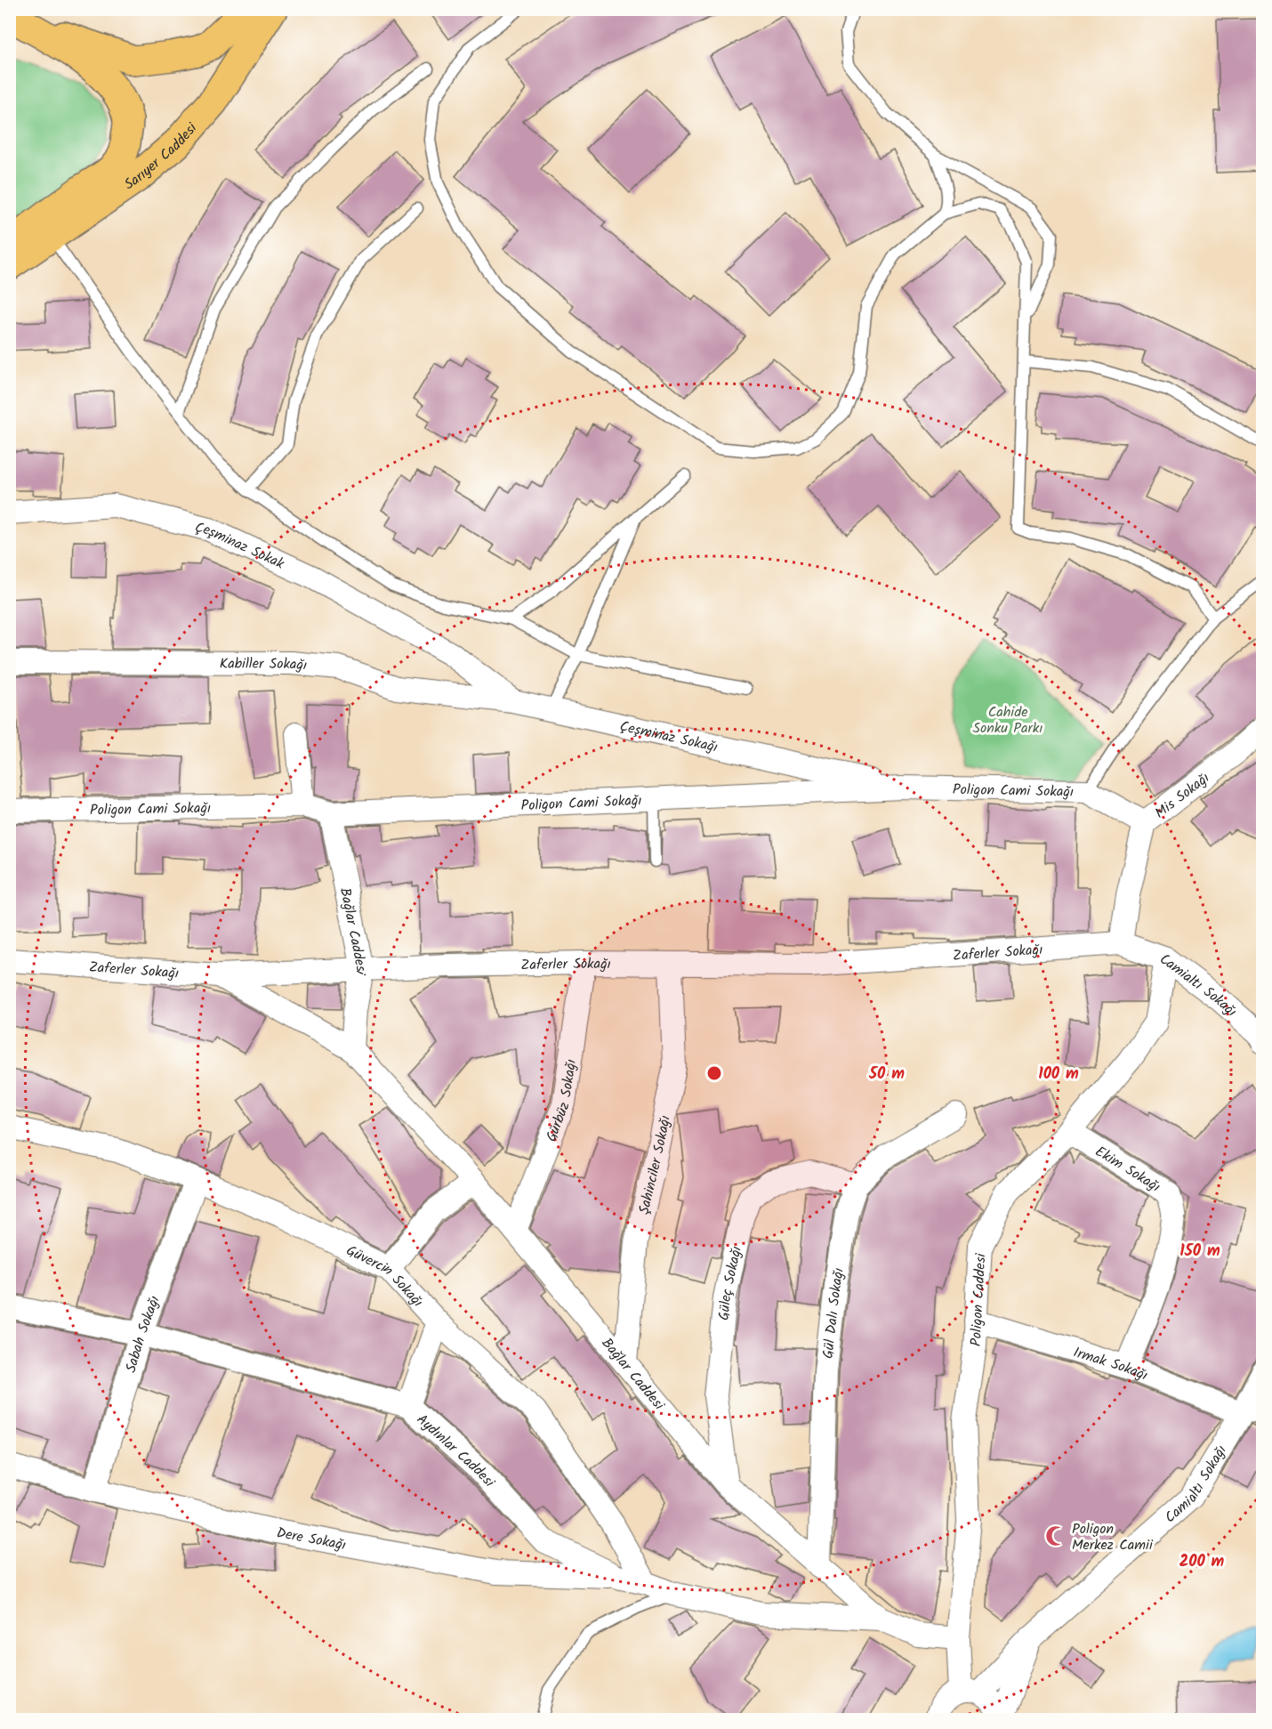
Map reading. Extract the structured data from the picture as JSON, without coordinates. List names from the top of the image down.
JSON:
{
  "streets": {
    "main road": ["Sarıyer Caddesi"],
    "street": [
      "Çeşminaz Sokak",
      "Kabiller Sokağı",
      "Çeşminaz Sokağı",
      "Poligon Cami Sokağı",
      "Mis Sokağı",
      "Bağlar Caddesi",
      "Zaferler Sokağı",
      "Camialtı Sokağı",
      "Gürbüz Sokağı",
      "Şahinciler Sokağı",
      "Ekim Sokağı",
      "Güvercin Sokağı",
      "Güleç Sokağı",
      "Poligon Caddesi",
      "Gül Dalı Sokağı",
      "Sabah Sokağı",
      "Irmak Sokağı",
      "Aydınlar Caddesi",
      "Dere Sokağı"
    ]
  },
  "crossings": [
    ["Çeşminaz Sokak", "Çeşminaz Sokağı"],
    ["Kabiller Sokağı", "Çeşminaz Sokağı"],
    ["Çeşminaz Sokağı", "Poligon Cami Sokağı"],
    ["Poligon Cami Sokağı", "Mis Sokağı"],
    ["Poligon Cami Sokağı", "Bağlar Caddesi"],
    ["Mis Sokağı", "Zaferler Sokağı"],
    ["Mis Sokağı", "Camialtı Sokağı"],
    ["Bağlar Caddesi", "Zaferler Sokağı"],
    ["Bağlar Caddesi", "Gürbüz Sokağı"],
    ["Bağlar Caddesi", "Şahinciler Sokağı"],
    ["Bağlar Caddesi", "Güleç Sokağı"],
    ["Bağlar Caddesi", "Poligon Caddesi"],
    ["Bağlar Caddesi", "Gül Dalı Sokağı"],
    ["Bağlar Caddesi", "Aydınlar Caddesi"],
    ["Zaferler Sokağı", "Camialtı Sokağı"],
    ["Zaferler Sokağı", "Gürbüz Sokağı"],
    ["Zaferler Sokağı", "Şahinciler Sokağı"],
    ["Camialtı Sokağı", "Poligon Caddesi"],
    ["Camialtı Sokağı", "Irmak Sokağı"],
    ["Ekim Sokağı", "Poligon Caddesi"],
    ["Ekim Sokağı", "Irmak Sokağı"],
    ["Güvercin Sokağı", "Sabah Sokağı"],
    ["Güvercin Sokağı", "Aydınlar Caddesi"],
    ["Güleç Sokağı", "Gül Dalı Sokağı"],
    ["Poligon Caddesi", "Irmak Sokağı"],
    ["Sabah Sokağı", "Aydınlar Caddesi"],
    ["Sabah Sokağı", "Dere Sokağı"],
    ["Aydınlar Caddesi", "Dere Sokağı"]
  ],
  "parks": ["Cahide Sonku Parkı"],
  "places": {
    "mosque": ["Poligon Merkez Camii"]
  },
  "rings": [
    "50 m",
    "100 m",
    "150 m",
    "200 m"
  ]
}
